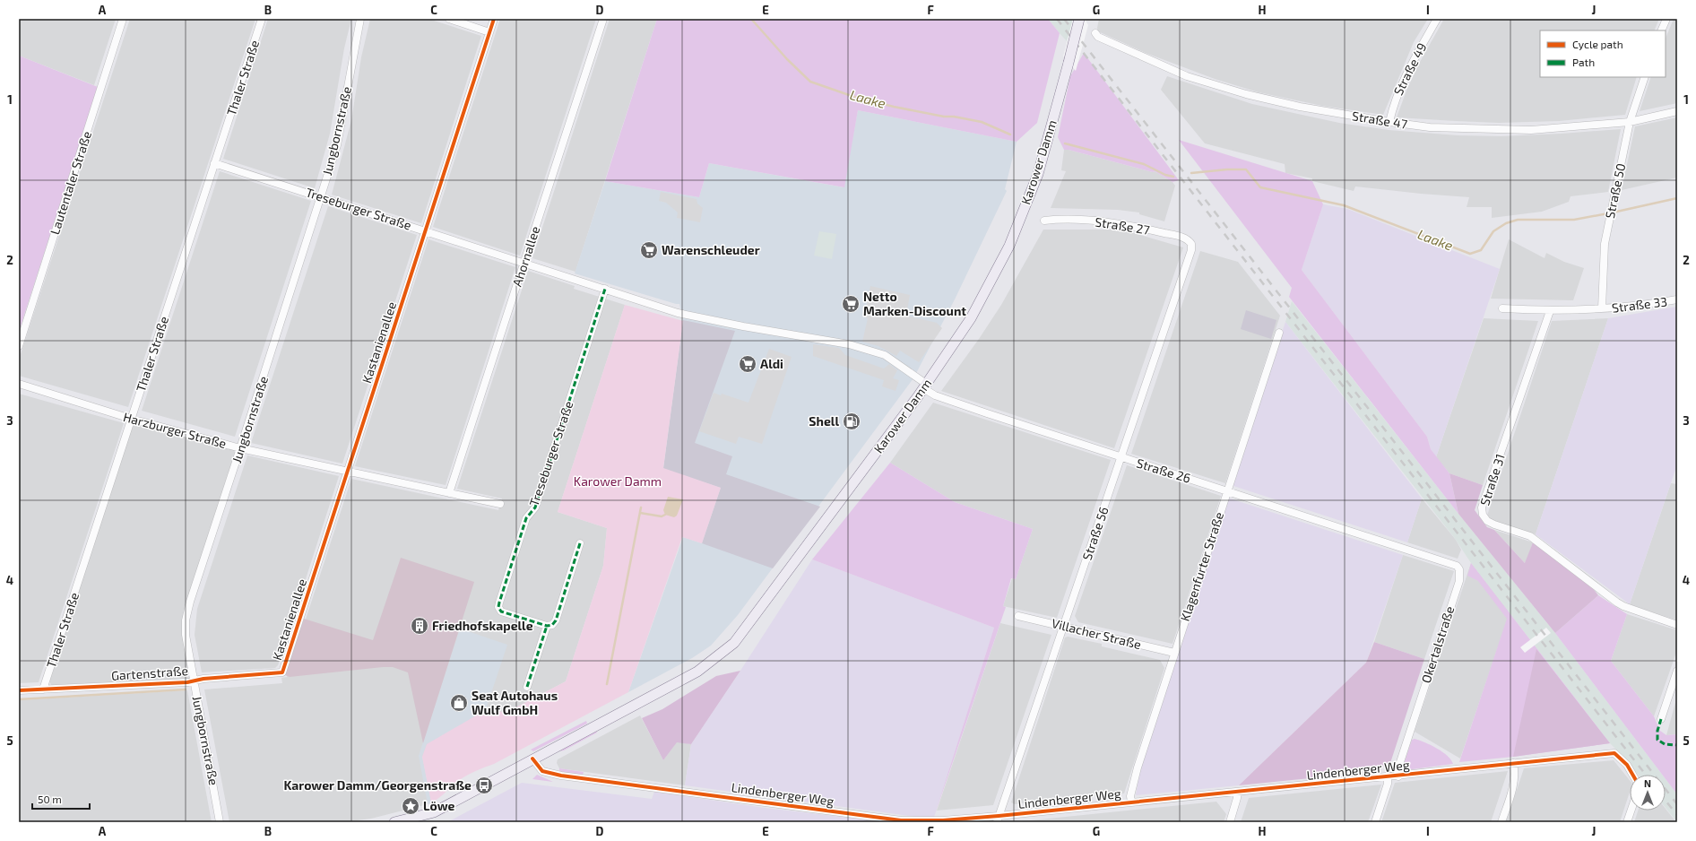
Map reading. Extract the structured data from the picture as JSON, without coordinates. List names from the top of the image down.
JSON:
{
  "streets": {
    "main road": ["Karower Damm"],
    "street": [
      "Straße 49",
      "Thaler Straße",
      "Straße 47",
      "Jungbornstraße",
      "Lautentaler Straße",
      "Straße 50",
      "Treseburger Straße",
      "Straße 27",
      "Ahornallee",
      "Straße 33",
      "Kastanienallee",
      "Harzburger Straße",
      "Straße 26",
      "Straße 31",
      "Straße 56",
      "Klagenfurter Straße",
      "Villacher Straße",
      "Okertalstraße",
      "Gartenstraße",
      "Lindenberger Weg"
    ]
  },
  "crossings": [
    ["Straße 49", "Straße 47"],
    ["Thaler Straße", "Treseburger Straße"],
    ["Thaler Straße", "Harzburger Straße"],
    ["Thaler Straße", "Gartenstraße"],
    ["Straße 47", "Straße 50"],
    ["Jungbornstraße", "Treseburger Straße"],
    ["Jungbornstraße", "Harzburger Straße"],
    ["Jungbornstraße", "Gartenstraße"],
    ["Karower Damm", "Treseburger Straße"],
    ["Karower Damm", "Straße 26"],
    ["Karower Damm", "Lindenberger Weg"],
    ["Straße 50", "Straße 33"],
    ["Treseburger Straße", "Ahornallee"],
    ["Treseburger Straße", "Kastanienallee"],
    ["Treseburger Straße", "Straße 26"],
    ["Straße 27", "Straße 56"],
    ["Ahornallee", "Harzburger Straße"],
    ["Kastanienallee", "Harzburger Straße"],
    ["Kastanienallee", "Gartenstraße"],
    ["Straße 26", "Straße 56"],
    ["Straße 26", "Klagenfurter Straße"],
    ["Straße 26", "Okertalstraße"],
    ["Straße 56", "Villacher Straße"],
    ["Straße 56", "Lindenberger Weg"],
    ["Klagenfurter Straße", "Villacher Straße"],
    ["Klagenfurter Straße", "Lindenberger Weg"],
    ["Okertalstraße", "Lindenberger Weg"]
  ],
  "water": ["Laake"],
  "parks": ["Karower Damm"],
  "places": {
    "supermarket": ["Warenschleuder", "Netto Marken-Discount", "Aldi"],
    "fuel station": ["Shell"],
    "building": ["Friedhofskapelle"],
    "shop": ["Seat Autohaus Wulf GmbH"],
    "bus stop": ["Karower Damm/Georgenstraße"],
    "place": ["Löwe"]
  },
  "legend": ["Cycle path", "Path"],
  "scale_bar": "50 m",
  "north": "top",
  "grid": {
    "columns": [
      "A",
      "B",
      "C",
      "D",
      "E",
      "F",
      "G",
      "H",
      "I",
      "J"
    ],
    "rows": [
      "1",
      "2",
      "3",
      "4",
      "5"
    ]
  }
}
